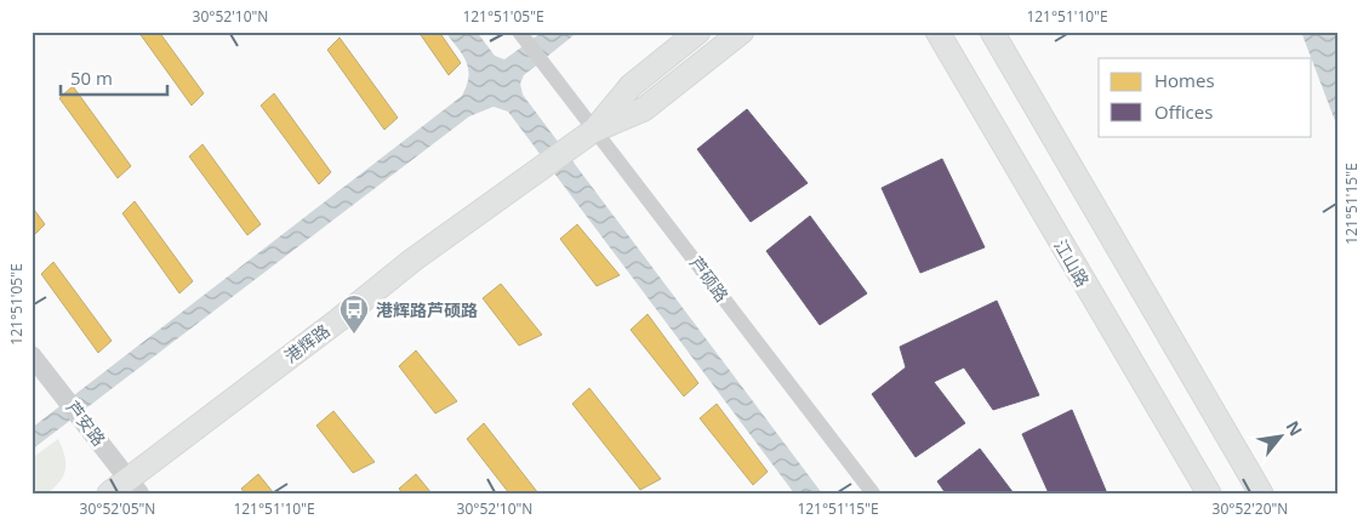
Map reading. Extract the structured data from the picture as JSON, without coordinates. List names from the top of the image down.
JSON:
{
  "streets": {
    "main road": ["江山路", "港辉路"],
    "street": ["芦硕路", "芦安路"]
  },
  "crossings": [
    ["芦硕路", "港辉路"],
    ["港辉路", "芦安路"]
  ],
  "places": {
    "bus stop": ["港辉路芦硕路"]
  },
  "legend": ["Homes", "Offices"],
  "scale_bar": "50 m",
  "north": "top right",
  "coordinates": [
    "30°52'10\"N",
    "121°51'05\"E",
    "121°51'10\"E",
    "121°51'15\"E",
    "30°52'05\"N",
    "30°52'20\"N"
  ]
}
